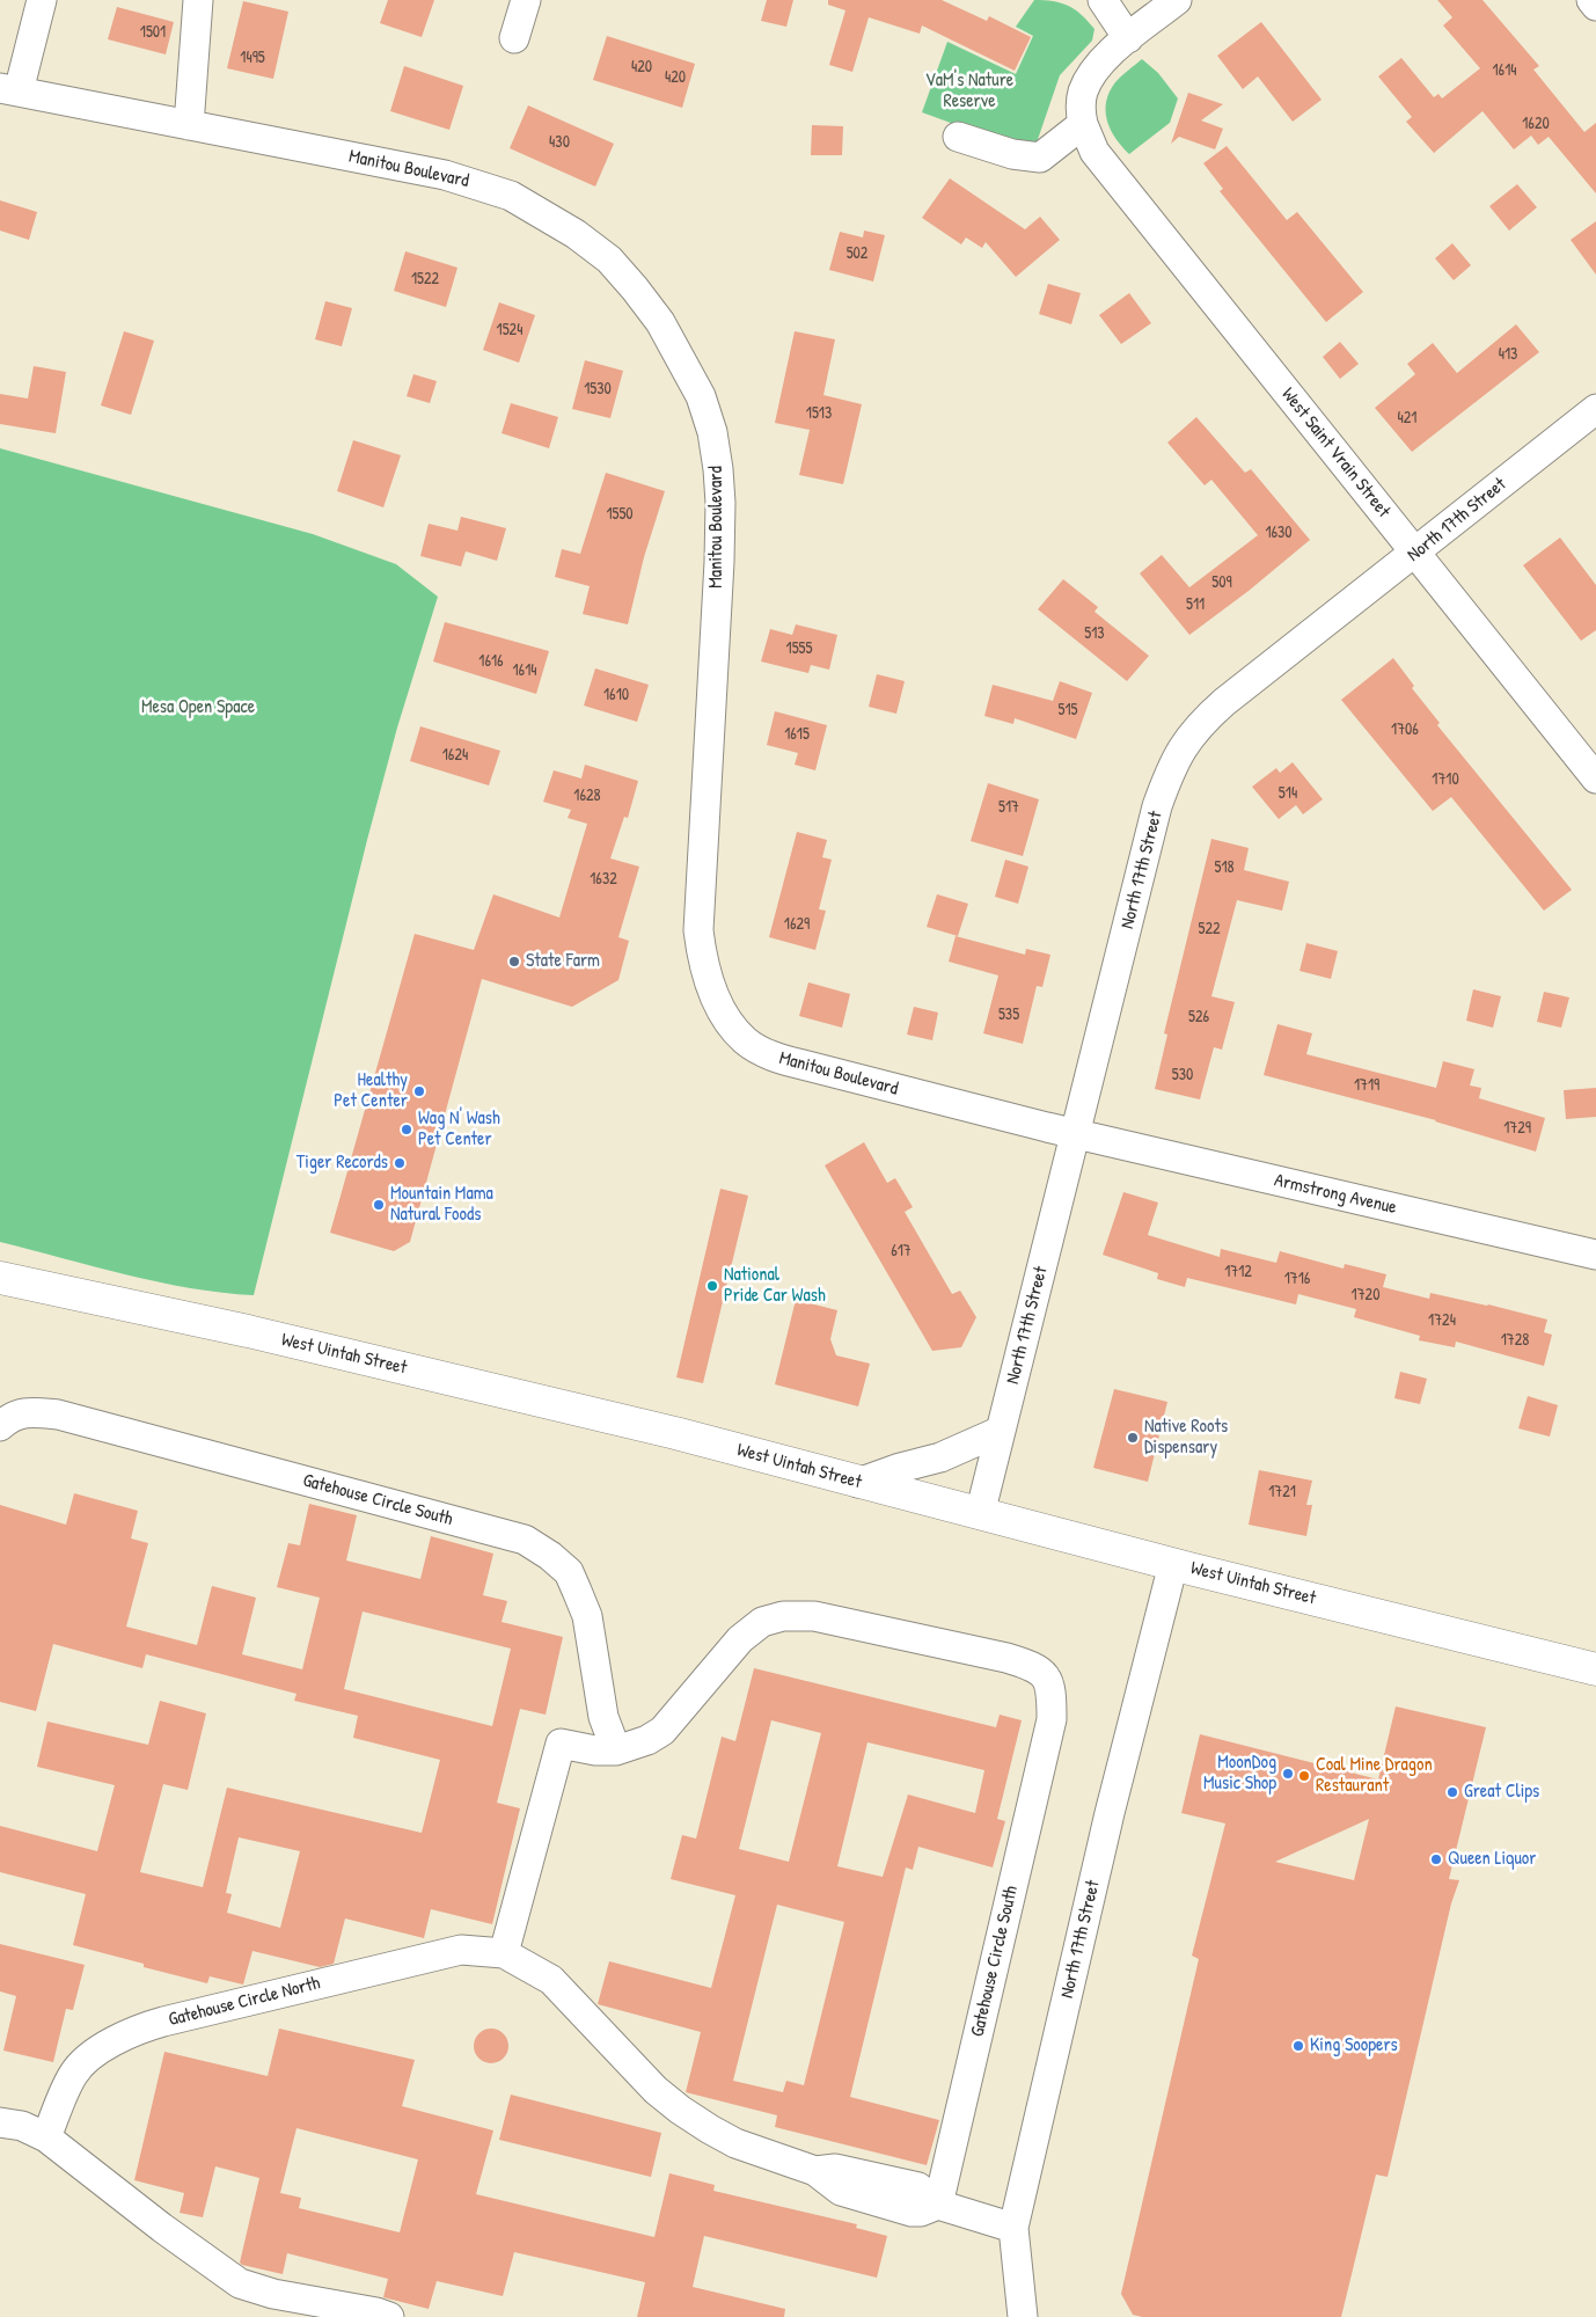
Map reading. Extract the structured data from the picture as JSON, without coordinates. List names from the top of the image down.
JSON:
{
  "streets": {
    "main road": ["West Uintah Street"],
    "street": [
      "Manitou Boulevard",
      "West Saint Vrain Street",
      "North 17th Street",
      "Armstrong Avenue",
      "Gatehouse Circle South",
      "Gatehouse Circle North"
    ]
  },
  "crossings": [
    ["Manitou Boulevard", "North 17th Street"],
    ["Manitou Boulevard", "Armstrong Avenue"],
    ["West Saint Vrain Street", "North 17th Street"],
    ["North 17th Street", "Armstrong Avenue"],
    ["North 17th Street", "West Uintah Street"],
    ["North 17th Street", "Gatehouse Circle North"],
    ["Gatehouse Circle South", "Gatehouse Circle North"]
  ],
  "parks": ["VaM's Nature Reserve", "Mesa Open Space"],
  "places": [
    "State Farm",
    "Healthy Pet Center",
    "Wag N' Wash Pet Center",
    "Tiger Records",
    "Mountain Mama Natural Foods",
    "National Pride Car Wash",
    "Native Roots Dispensary",
    "MoonDog Music Shop",
    "Coal Mine Dragon Restaurant",
    "Great Clips",
    "Queen Liquor",
    "King Soopers"
  ],
  "house_numbers": [
    "1501",
    "1495",
    "420",
    "1614",
    "420",
    "1620",
    "430",
    "502",
    "1522",
    "1524",
    "413",
    "1530",
    "1513",
    "421",
    "1550",
    "1630",
    "509",
    "511",
    "513",
    "1555",
    "1616",
    "1614",
    "1610",
    "515",
    "1706",
    "1615",
    "1624",
    "1710",
    "514",
    "1628",
    "517",
    "518",
    "1632",
    "1629",
    "522",
    "535",
    "526",
    "530",
    "1719",
    "1729",
    "617",
    "1712",
    "1716",
    "1720",
    "1724",
    "1728",
    "1721"
  ]
}
